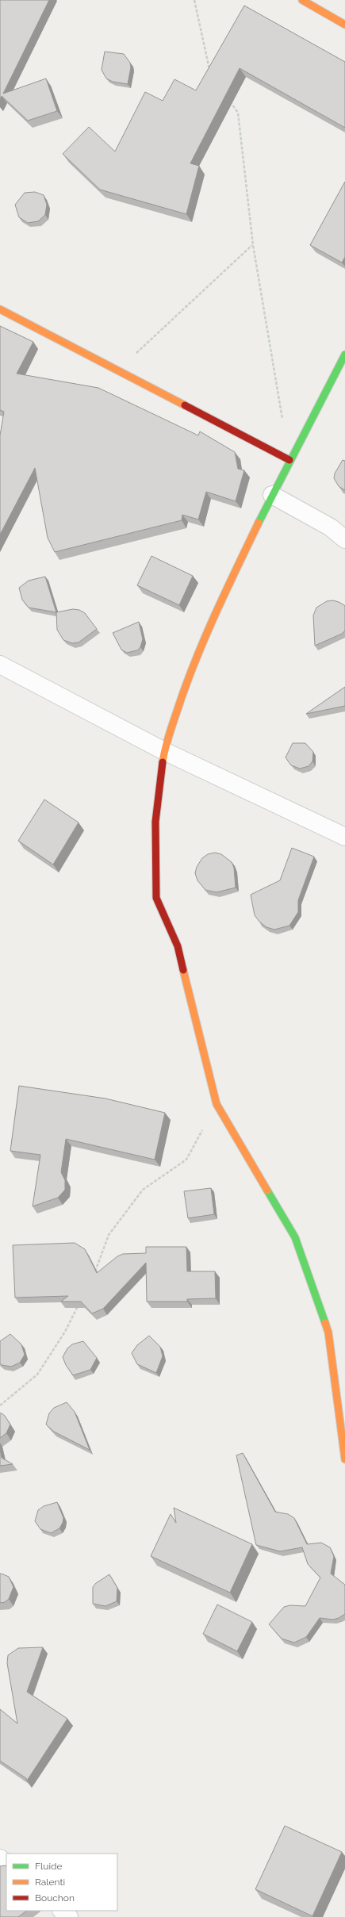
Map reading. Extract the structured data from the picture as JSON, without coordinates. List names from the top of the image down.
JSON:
{
  "legend": ["Fluide", "Ralenti", "Bouchon"]
}
